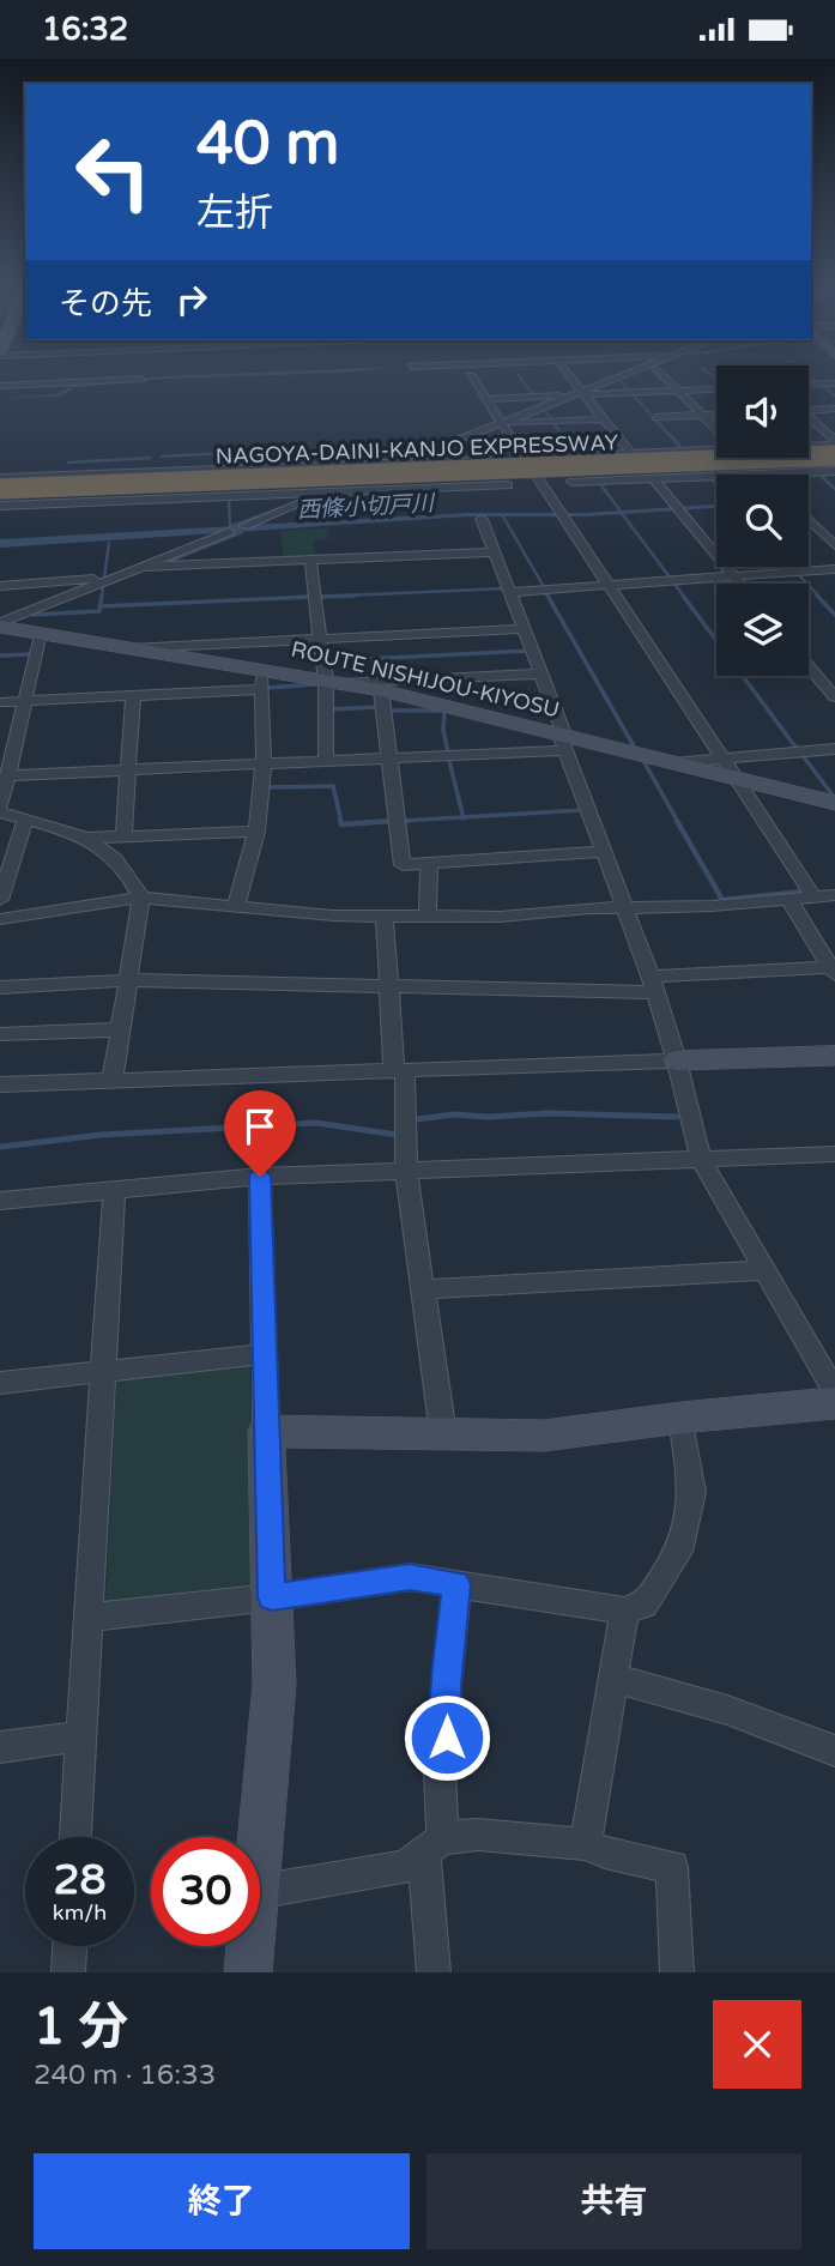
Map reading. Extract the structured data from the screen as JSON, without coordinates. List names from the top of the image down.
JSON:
{
  "streets": {
    "highway": ["NAGOYA-DAINI-KANJO EXPRESSWAY"],
    "main road": ["ROUTE NISHIJOU-KIYOSU"]
  },
  "water": ["西條小切戸川"],
  "page": {
    "status": "16:32",
    "turn": ["40 m", "左折"],
    "then": "その先",
    "speed": "28 km/h",
    "limit": "30",
    "heading": ["1 分", "240 m · 16:33"],
    "buttons": ["終了", "共有"]
  }
}
